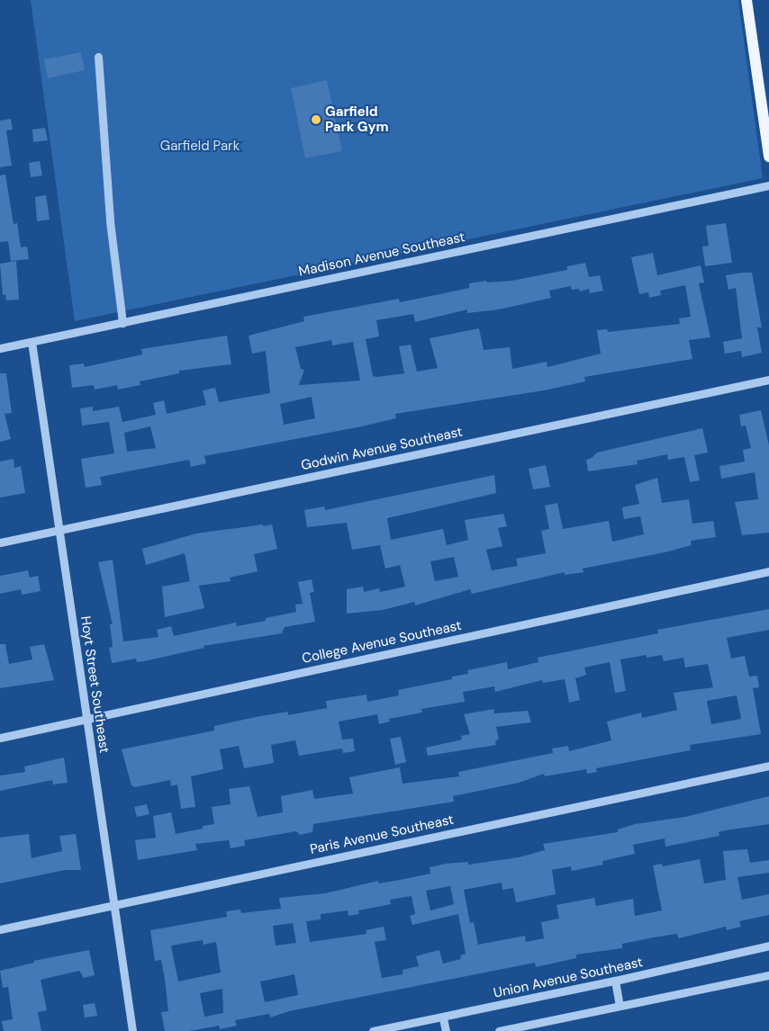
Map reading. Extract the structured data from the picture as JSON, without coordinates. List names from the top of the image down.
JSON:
{
  "streets": {
    "street": [
      "Madison Avenue Southeast",
      "Godwin Avenue Southeast",
      "College Avenue Southeast",
      "Hoyt Street Southeast",
      "Paris Avenue Southeast",
      "Union Avenue Southeast"
    ]
  },
  "crossings": [
    ["Madison Avenue Southeast", "Hoyt Street Southeast"],
    ["Godwin Avenue Southeast", "Hoyt Street Southeast"],
    ["College Avenue Southeast", "Hoyt Street Southeast"],
    ["Hoyt Street Southeast", "Paris Avenue Southeast"]
  ],
  "parks": ["Garfield Park"],
  "places": ["Garfield Park Gym"]
}
